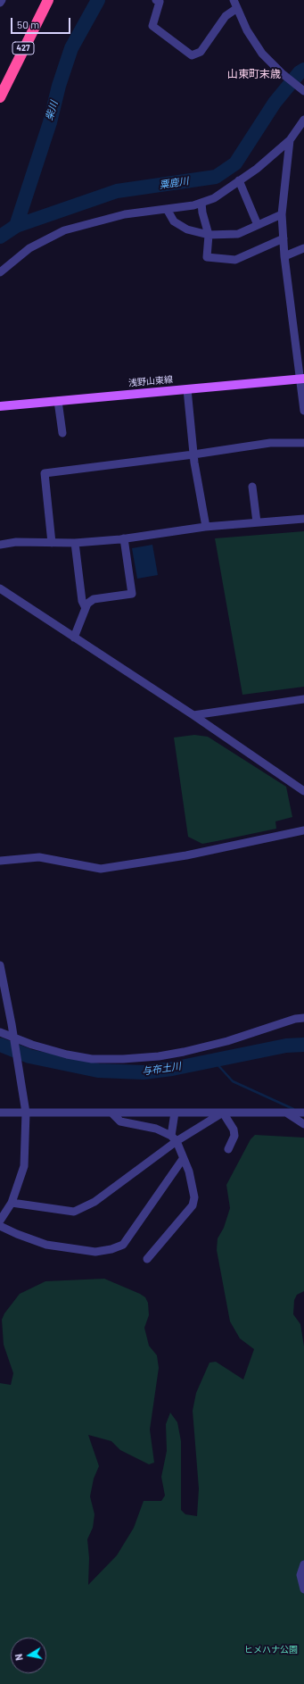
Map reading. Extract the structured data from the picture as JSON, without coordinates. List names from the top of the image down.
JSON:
{
  "streets": {
    "highway": ["427"],
    "main road": ["浅野山東線"]
  },
  "districts": ["山東町末歳"],
  "water": ["柴川", "粟鹿川", "与布土川"],
  "parks": ["ヒメハナ公園"],
  "scale_bar": "50 m",
  "north": "left"
}
